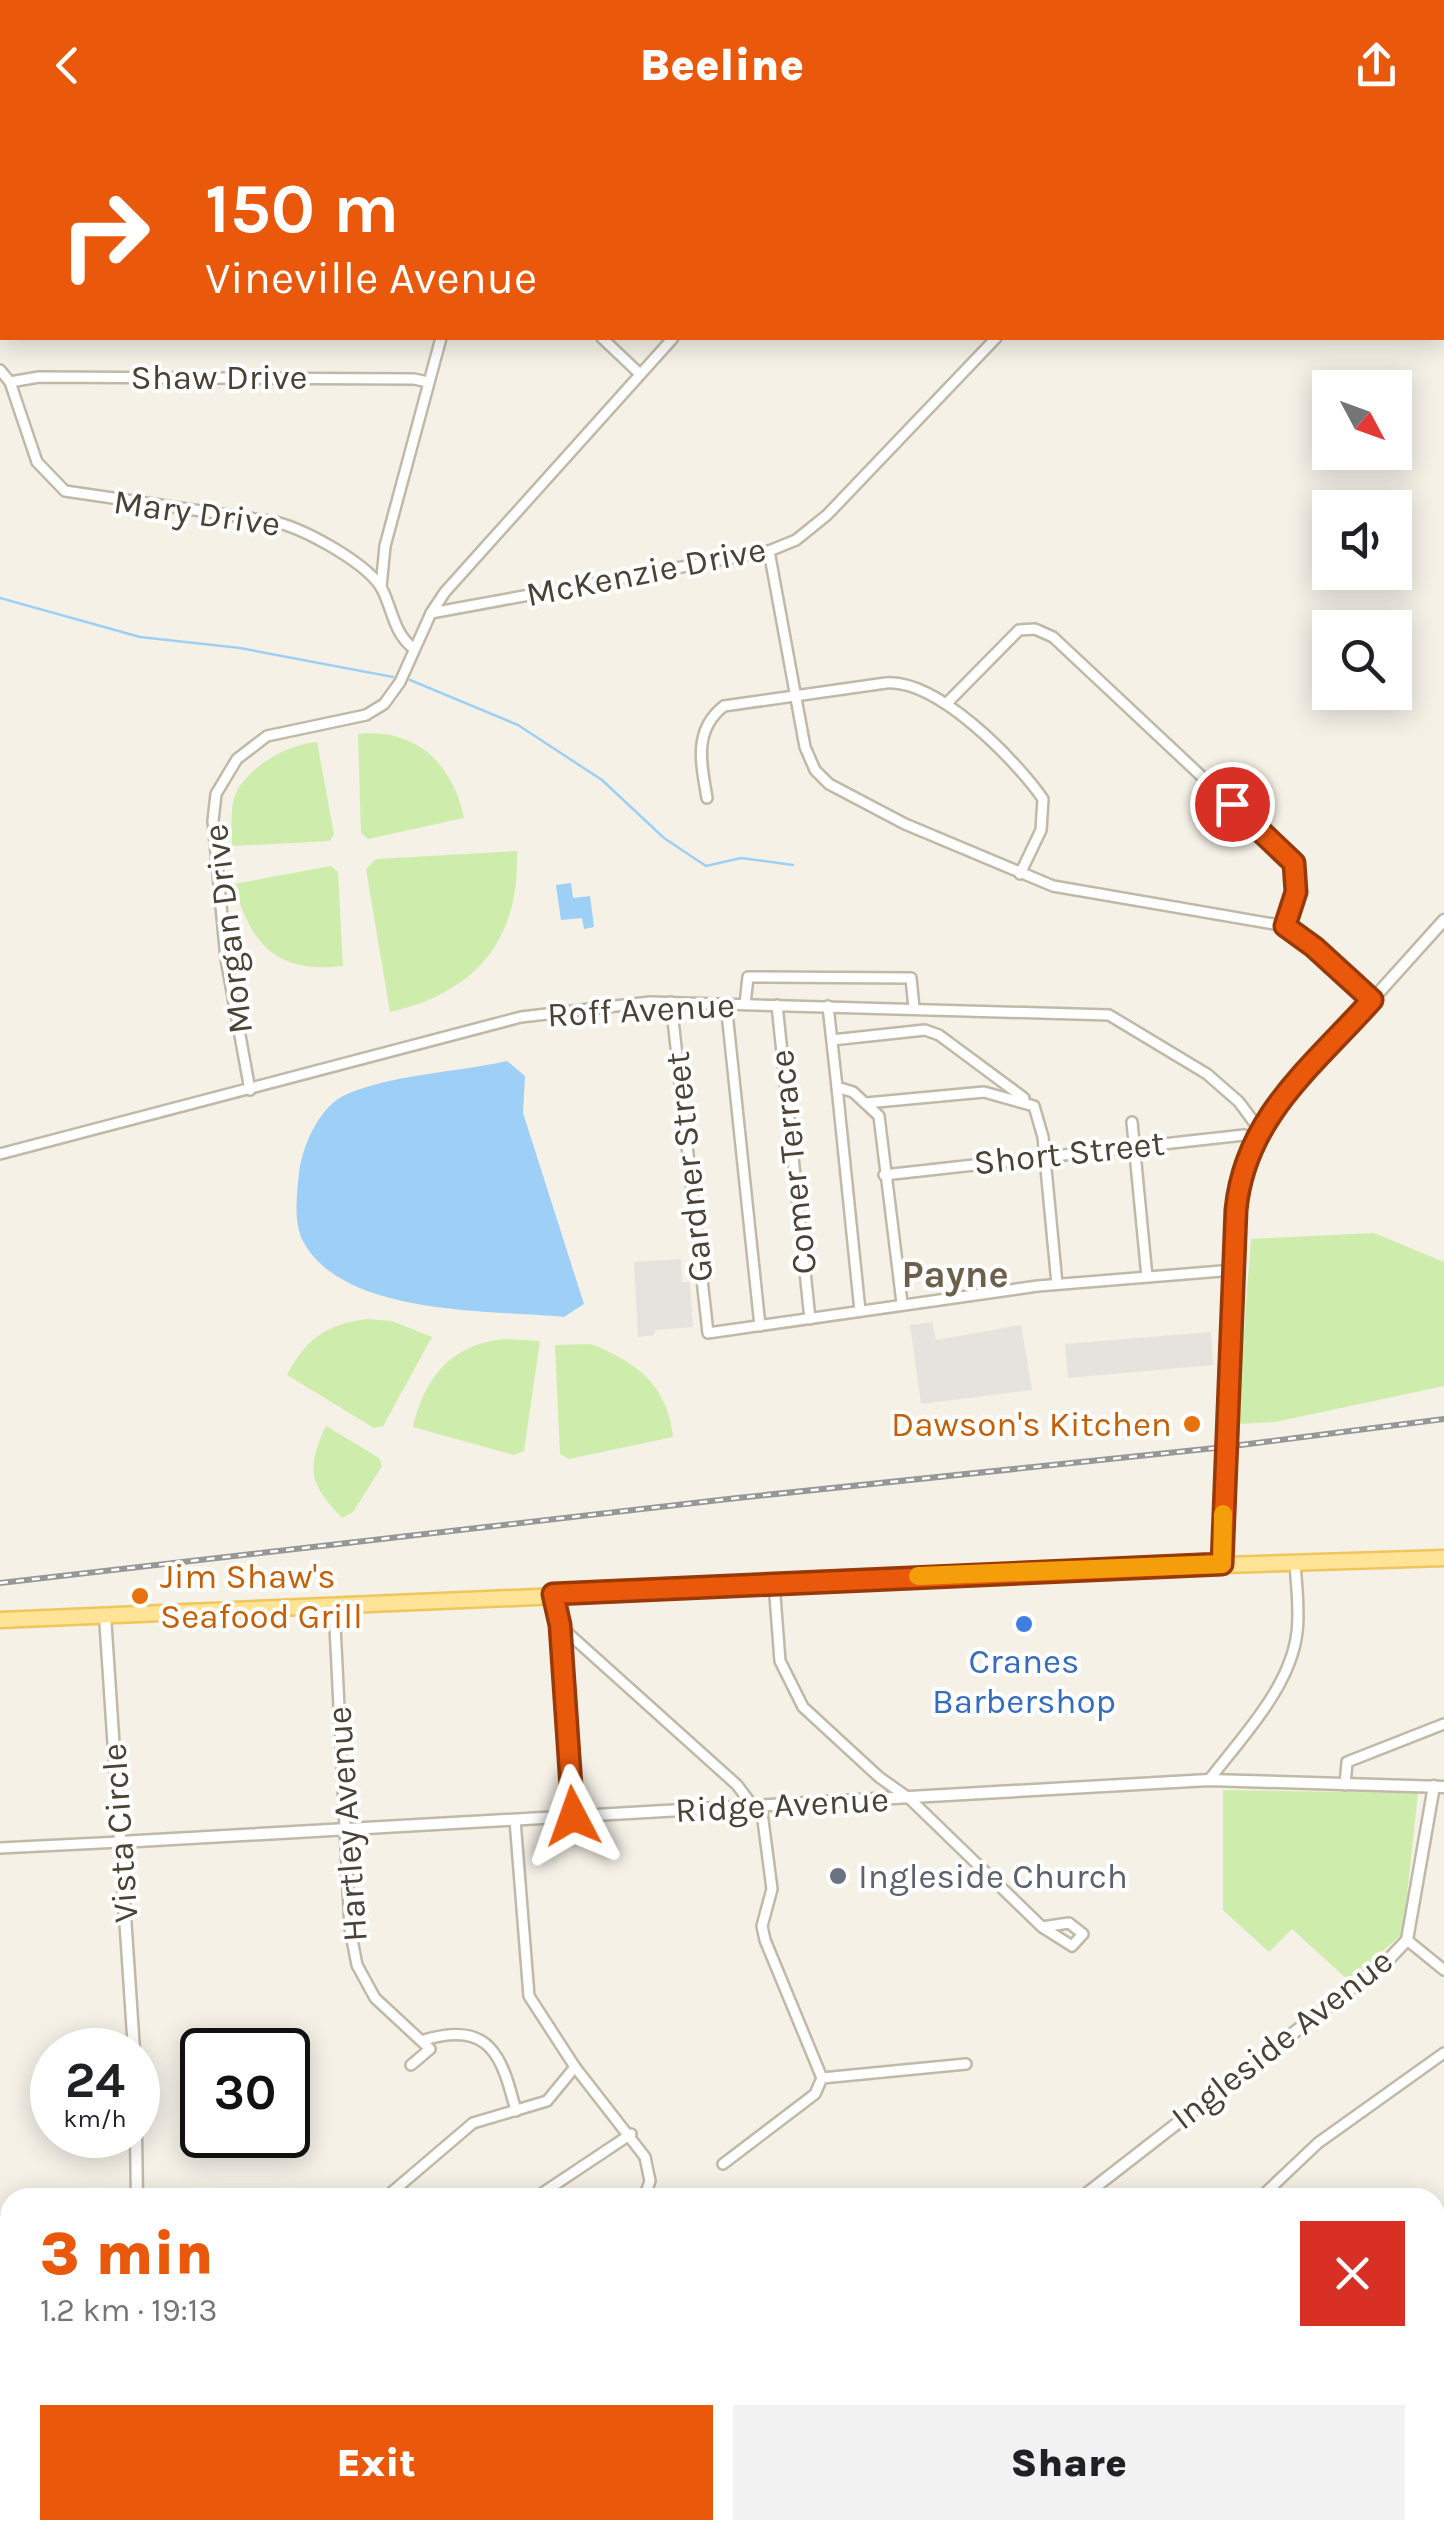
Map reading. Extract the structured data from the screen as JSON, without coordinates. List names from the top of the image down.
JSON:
{
  "streets": {
    "street": [
      "Shaw Drive",
      "Mary Drive",
      "McKenzie Drive",
      "Morgan Drive",
      "Roff Avenue",
      "Short Street",
      "Comer Terrace",
      "Gardner Street",
      "Ridge Avenue",
      "Hartley Avenue",
      "Vista Circle",
      "Ingleside Avenue"
    ]
  },
  "crossings": [
    ["Shaw Drive", "Mary Drive"],
    ["Mary Drive", "Morgan Drive"],
    ["Morgan Drive", "Roff Avenue"],
    ["Roff Avenue", "Short Street"],
    ["Roff Avenue", "Comer Terrace"],
    ["Roff Avenue", "Gardner Street"],
    ["Ridge Avenue", "Hartley Avenue"],
    ["Ridge Avenue", "Vista Circle"],
    ["Ridge Avenue", "Ingleside Avenue"]
  ],
  "districts": ["Payne"],
  "places": [
    "Dawson's Kitchen",
    "Jim Shaw's Seafood Grill",
    "Cranes Barbershop",
    "Ingleside Church"
  ],
  "north": "bottom right",
  "page": {
    "header": "Beeline",
    "turn": ["150 m", "Vineville Avenue"],
    "speed": "24 km/h",
    "limit": "30",
    "heading": ["3 min", "1.2 km · 19:13"],
    "buttons": ["Exit", "Share"]
  }
}
